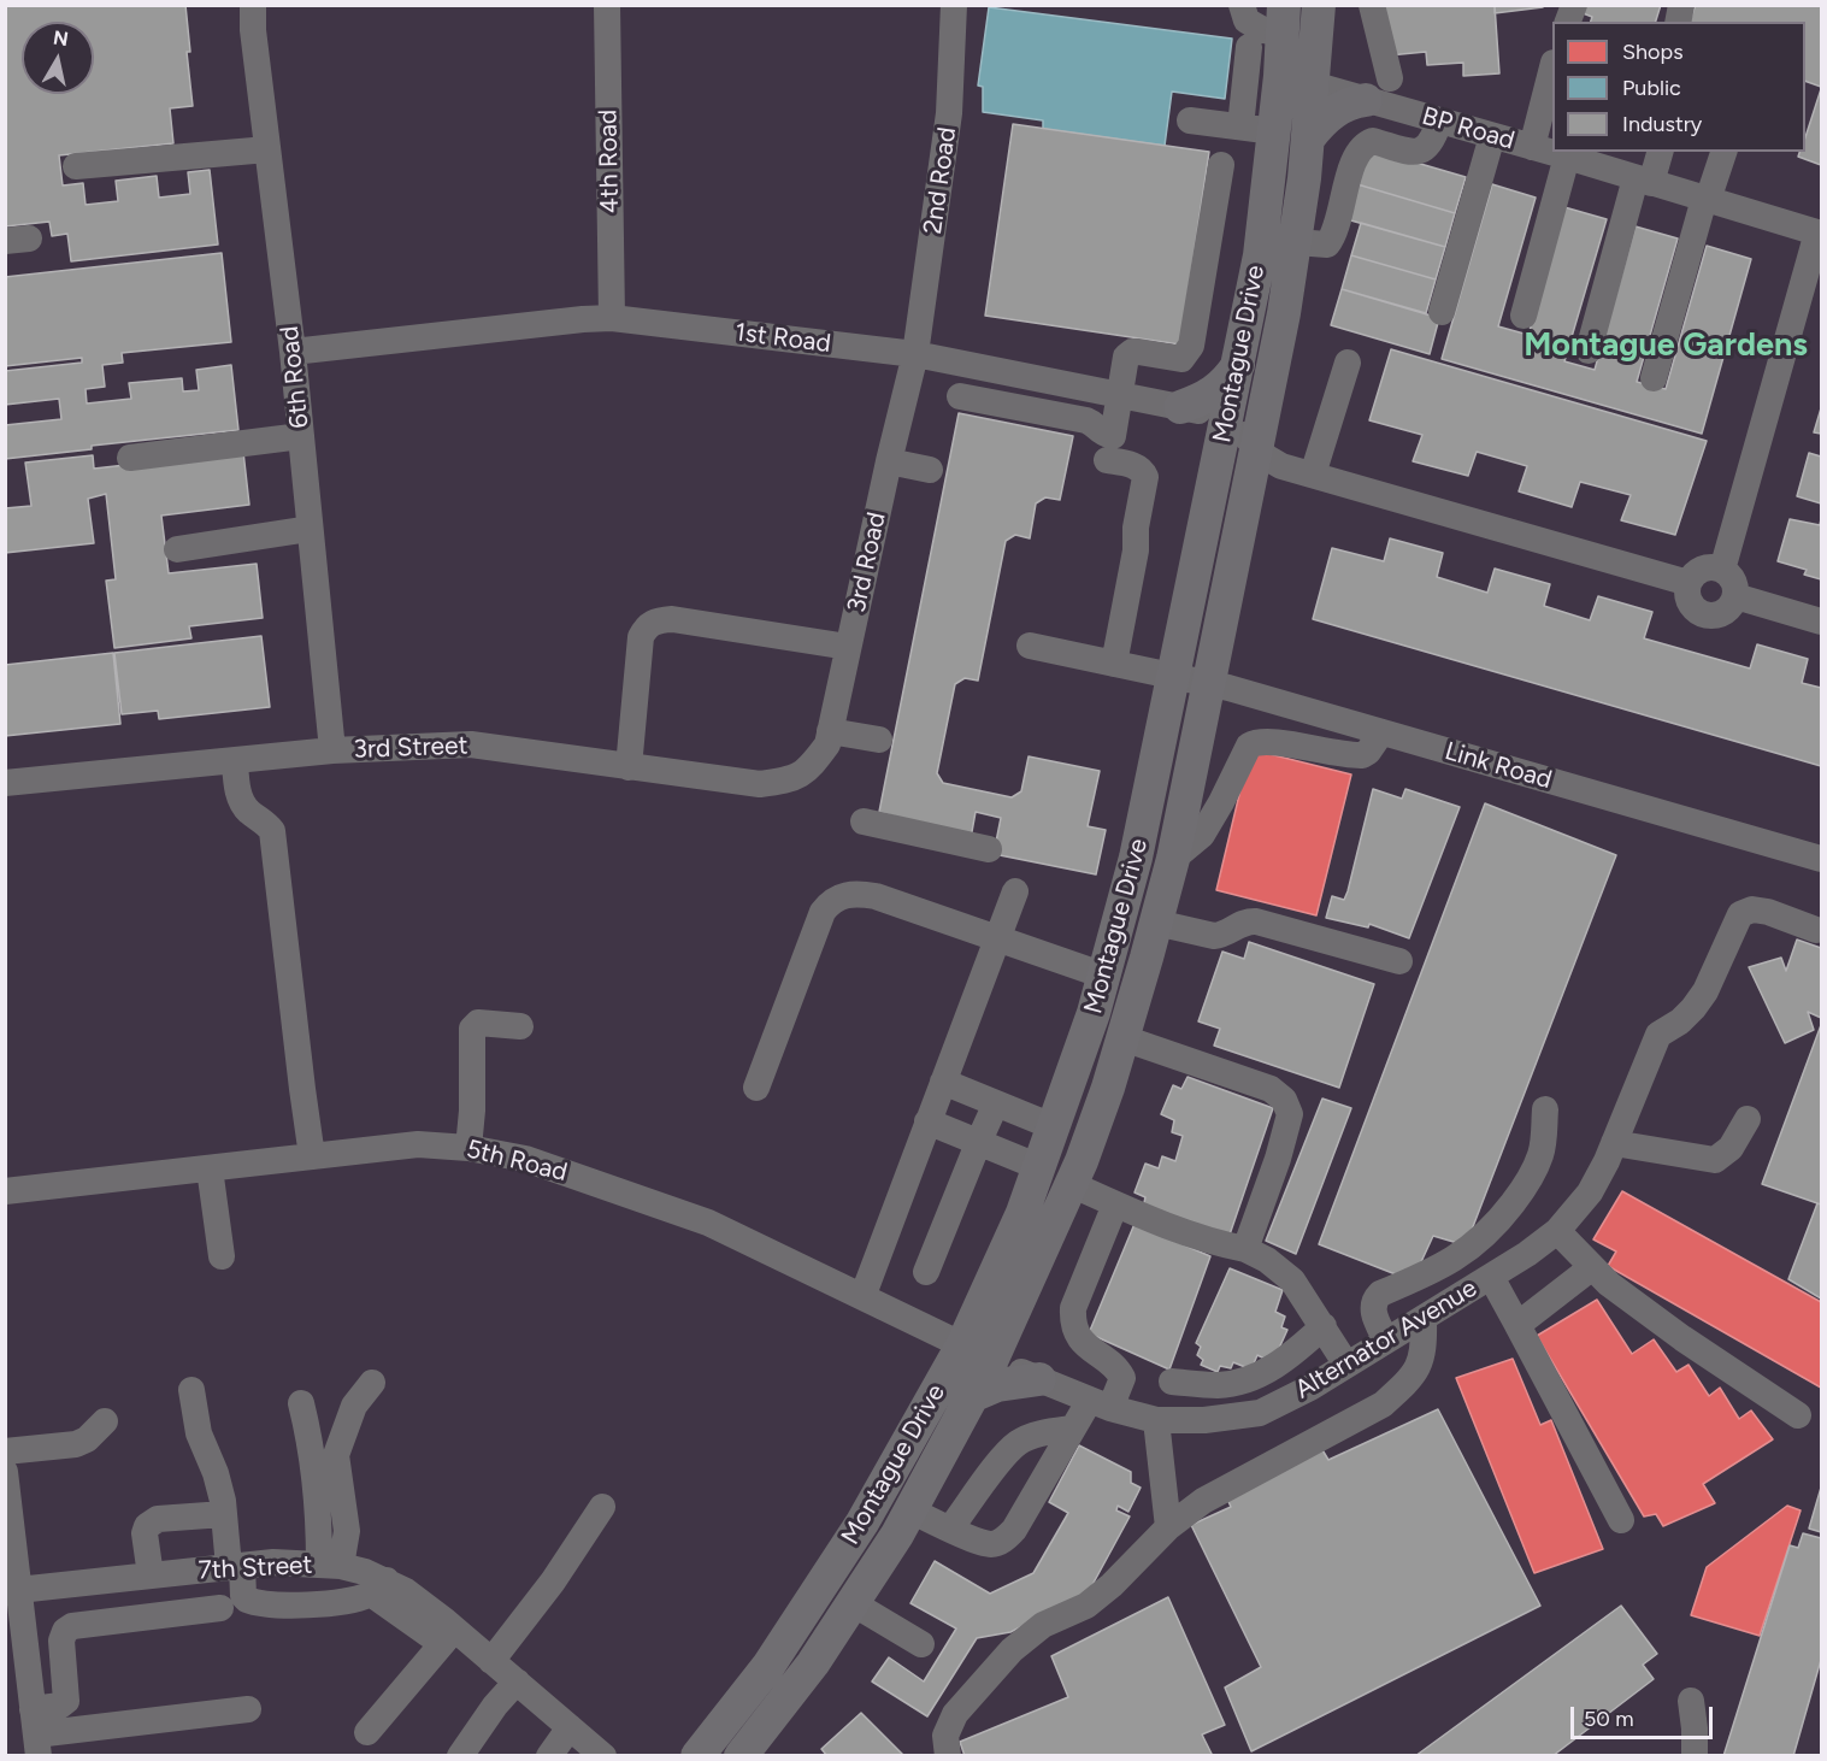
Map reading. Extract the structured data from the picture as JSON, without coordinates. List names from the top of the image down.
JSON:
{
  "streets": {
    "main road": ["Montague Drive"],
    "street": [
      "BP Road",
      "4th Road",
      "2nd Road",
      "1st Road",
      "6th Road",
      "3rd Road",
      "3rd Street",
      "Link Road",
      "5th Road",
      "Alternator Avenue",
      "7th Street"
    ]
  },
  "crossings": [
    ["BP Road", "Montague Drive"],
    ["4th Road", "1st Road"],
    ["2nd Road", "1st Road"],
    ["2nd Road", "3rd Road"],
    ["1st Road", "Montague Drive"],
    ["1st Road", "6th Road"],
    ["1st Road", "3rd Road"],
    ["Montague Drive", "Link Road"],
    ["Montague Drive", "5th Road"],
    ["Montague Drive", "Alternator Avenue"],
    ["6th Road", "3rd Street"],
    ["3rd Road", "3rd Street"],
    ["5th Road", "Alternator Avenue"]
  ],
  "districts": ["Montague Gardens"],
  "legend": ["Shops", "Public", "Industry"],
  "scale_bar": "50 m",
  "north": "top"
}
